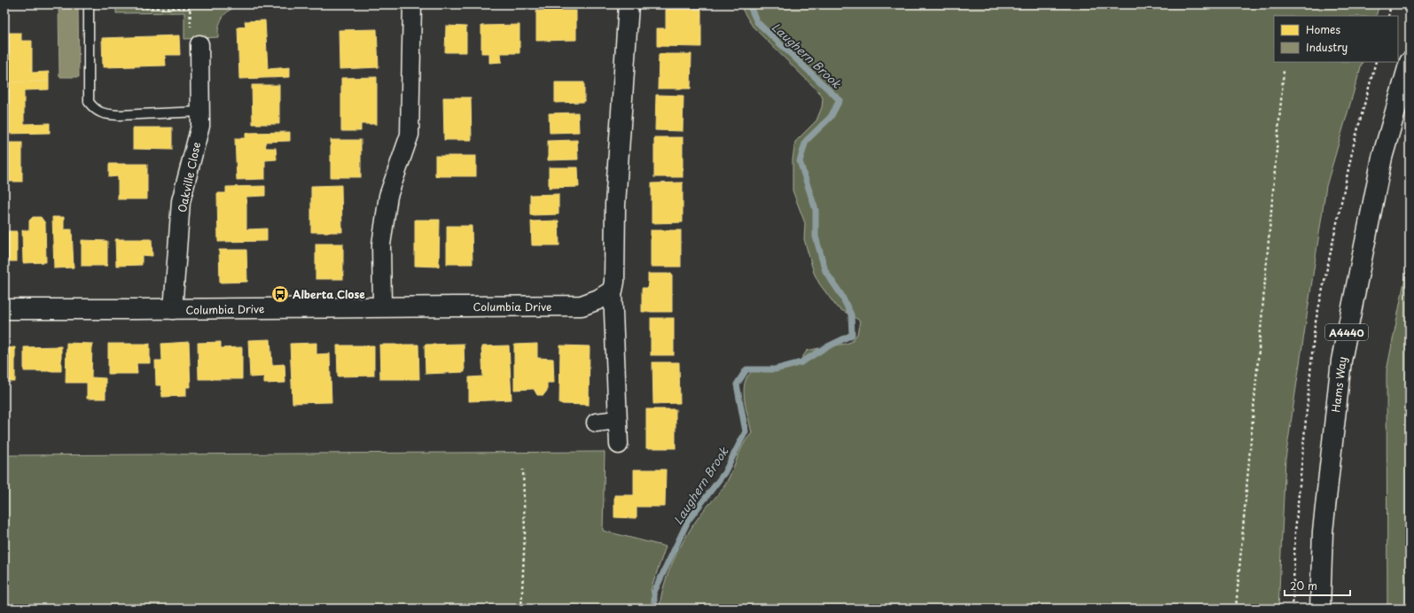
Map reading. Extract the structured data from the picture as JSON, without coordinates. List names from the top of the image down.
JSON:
{
  "streets": {
    "main road": ["Columbia Drive", "A4440", "Hams Way"],
    "street": ["Oakville Close"]
  },
  "crossings": [
    ["Oakville Close", "Columbia Drive"]
  ],
  "water": ["Laughern Brook"],
  "places": {
    "bus stop": ["Alberta Close"]
  },
  "legend": ["Homes", "Industry"],
  "scale_bar": "20 m"
}
